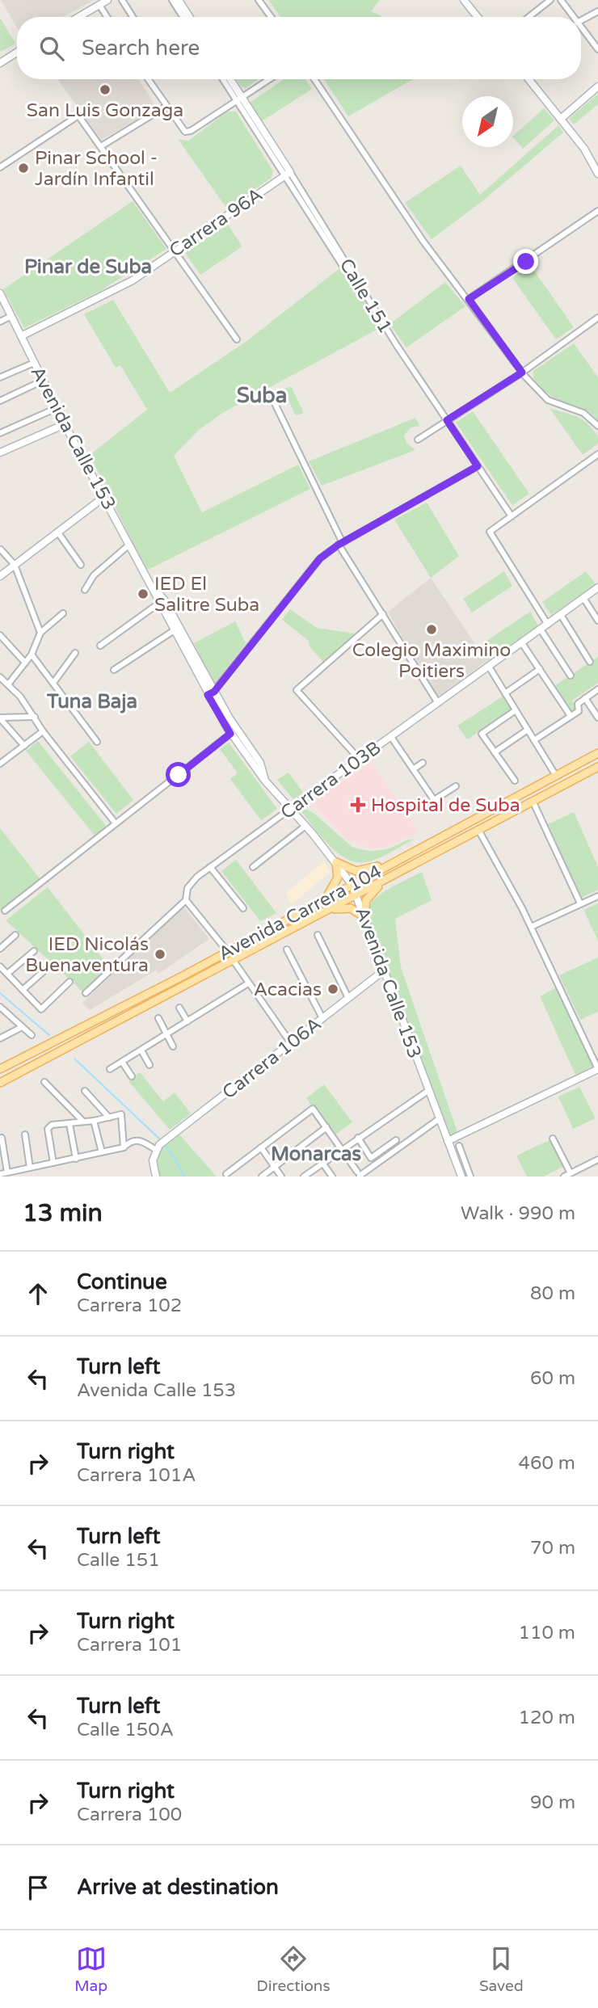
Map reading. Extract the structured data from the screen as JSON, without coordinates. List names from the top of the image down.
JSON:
{
  "streets": {
    "main road": ["Avenida Carrera 104"],
    "street": [
      "Carrera 96A",
      "Calle 151",
      "Avenida Calle 153",
      "Carrera 103B",
      "Carrera 106A"
    ]
  },
  "crossings": [
    ["Carrera 96A", "Calle 151"],
    ["Carrera 96A", "Avenida Calle 153"],
    ["Avenida Calle 153", "Carrera 103B"],
    ["Avenida Calle 153", "Avenida Carrera 104"],
    ["Avenida Calle 153", "Carrera 106A"]
  ],
  "districts": [
    "Pinar de Suba",
    "Suba",
    "Tuna Baja",
    "Monarcas"
  ],
  "places": {
    "other": [
      "San Luis Gonzaga",
      "Pinar School - Jardín Infantil",
      "IED El Salitre Suba",
      "Colegio Maximino Poitiers",
      "IED Nicolás Buenaventura",
      "Acacias"
    ],
    "health": ["Hospital de Suba"]
  },
  "north": "bottom left",
  "page": {
    "search": "Search here",
    "heading": ["13 min", "Walk · 990 m"],
    "list": [
      ["Continue", "Carrera 102", "80 m"],
      ["Turn left", "Avenida Calle 153", "60 m"],
      ["Turn right", "Carrera 101A", "460 m"],
      ["Turn left", "Calle 151", "70 m"],
      ["Turn right", "Carrera 101", "110 m"],
      ["Turn left", "Calle 150A", "120 m"],
      ["Turn right", "Carrera 100", "90 m"],
      "Arrive at destination"
    ],
    "nav": ["Map", "Directions", "Saved"]
  }
}
